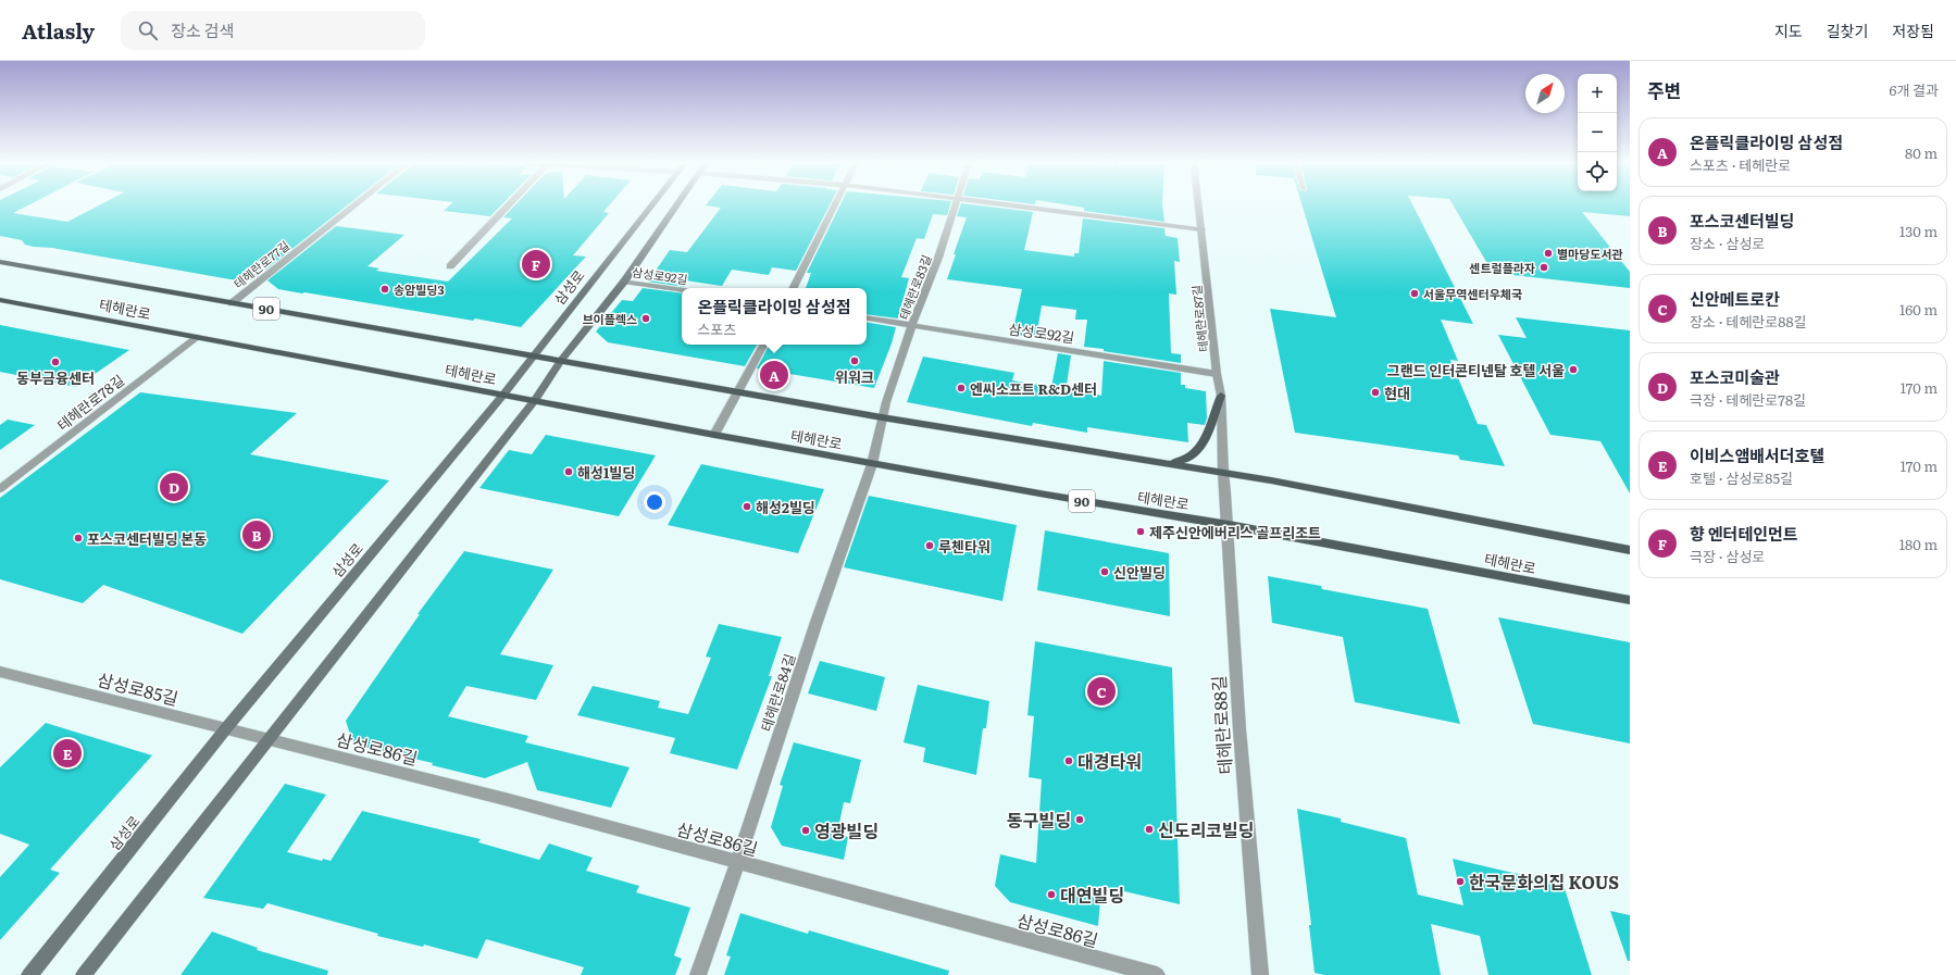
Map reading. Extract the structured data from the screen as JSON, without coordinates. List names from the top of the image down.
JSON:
{
  "streets": {
    "main road": ["삼성로", "테헤란로", "90"],
    "street": [
      "테헤란로77길",
      "삼성로92길",
      "테헤란로83길",
      "테헤란로87길",
      "테헤란로78길",
      "삼성로85길",
      "테헤란로84길",
      "테헤란로88길",
      "삼성로86길"
    ]
  },
  "crossings": [
    ["테헤란로77길", "테헤란로"],
    ["삼성로92길", "테헤란로83길"],
    ["삼성로92길", "테헤란로87길"],
    ["삼성로", "테헤란로"],
    ["삼성로", "삼성로85길"],
    ["테헤란로83길", "테헤란로"],
    ["테헤란로83길", "테헤란로84길"],
    ["테헤란로", "테헤란로87길"],
    ["테헤란로", "테헤란로78길"],
    ["테헤란로", "테헤란로84길"],
    ["테헤란로", "테헤란로88길"],
    ["테헤란로87길", "테헤란로88길"],
    ["삼성로85길", "삼성로86길"],
    ["테헤란로84길", "삼성로86길"]
  ],
  "places": [
    "별마당도서관",
    "센트럴플라자",
    "송암빌딩3",
    "서울무역센터우체국",
    "브이플렉스",
    "위워크",
    "동부금융센터",
    "그랜드 인터콘티넨탈 호텔 서울",
    "엔씨소프트 R&D센터",
    "현대",
    "해성1빌딩",
    "해성2빌딩",
    "제주신안에버리스 골프리조트",
    "포스코센터빌딩 본동",
    "루첸타워",
    "신안빌딩",
    "대경타워",
    "동구빌딩",
    "신도리코빌딩",
    "영광빌딩",
    "한국문화의집 KOUS",
    "대연빌딩"
  ],
  "north": "top right",
  "page": {
    "header": "Atlasly",
    "search": "장소 검색",
    "nav": ["지도", "길찾기", "저장됨"],
    "heading": ["주변", "6개 결과"],
    "map_buttons": ["+", "−"],
    "list": [
      {
        "mark": "A",
        "name": "온플릭클라이밍 삼성점",
        "note": "스포츠 · 테헤란로",
        "value": "80 m"
      },
      {
        "mark": "B",
        "name": "포스코센터빌딩",
        "note": "장소 · 삼성로",
        "value": "130 m"
      },
      {
        "mark": "C",
        "name": "신안메트로칸",
        "note": "장소 · 테헤란로88길",
        "value": "160 m"
      },
      {
        "mark": "D",
        "name": "포스코미술관",
        "note": "극장 · 테헤란로78길",
        "value": "170 m"
      },
      {
        "mark": "E",
        "name": "이비스앰배서더호텔",
        "note": "호텔 · 삼성로85길",
        "value": "170 m"
      },
      {
        "mark": "F",
        "name": "향 엔터테인먼트",
        "note": "극장 · 삼성로",
        "value": "180 m"
      }
    ],
    "pins": [
      "F",
      "A",
      "D",
      "B",
      "C",
      "E"
    ],
    "popup": ["온플릭클라이밍 삼성점", "스포츠"]
  }
}
